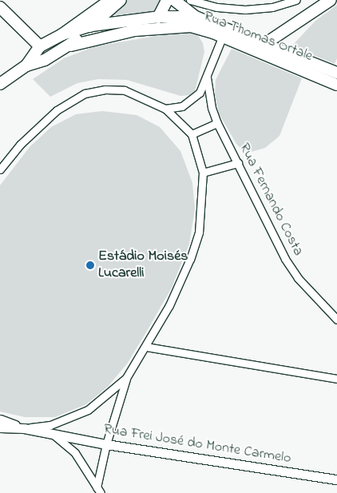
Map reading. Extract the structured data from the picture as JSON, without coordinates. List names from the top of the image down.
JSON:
{
  "streets": {
    "main road": ["Rua Thomas Ortale"],
    "street": ["Rua Fernando Costa", "Rua Frei José do Monte Carmelo"]
  },
  "crossings": [
    ["Rua Thomas Ortale", "Rua Fernando Costa"]
  ],
  "places": ["Estádio Moisés Lucarelli"]
}
